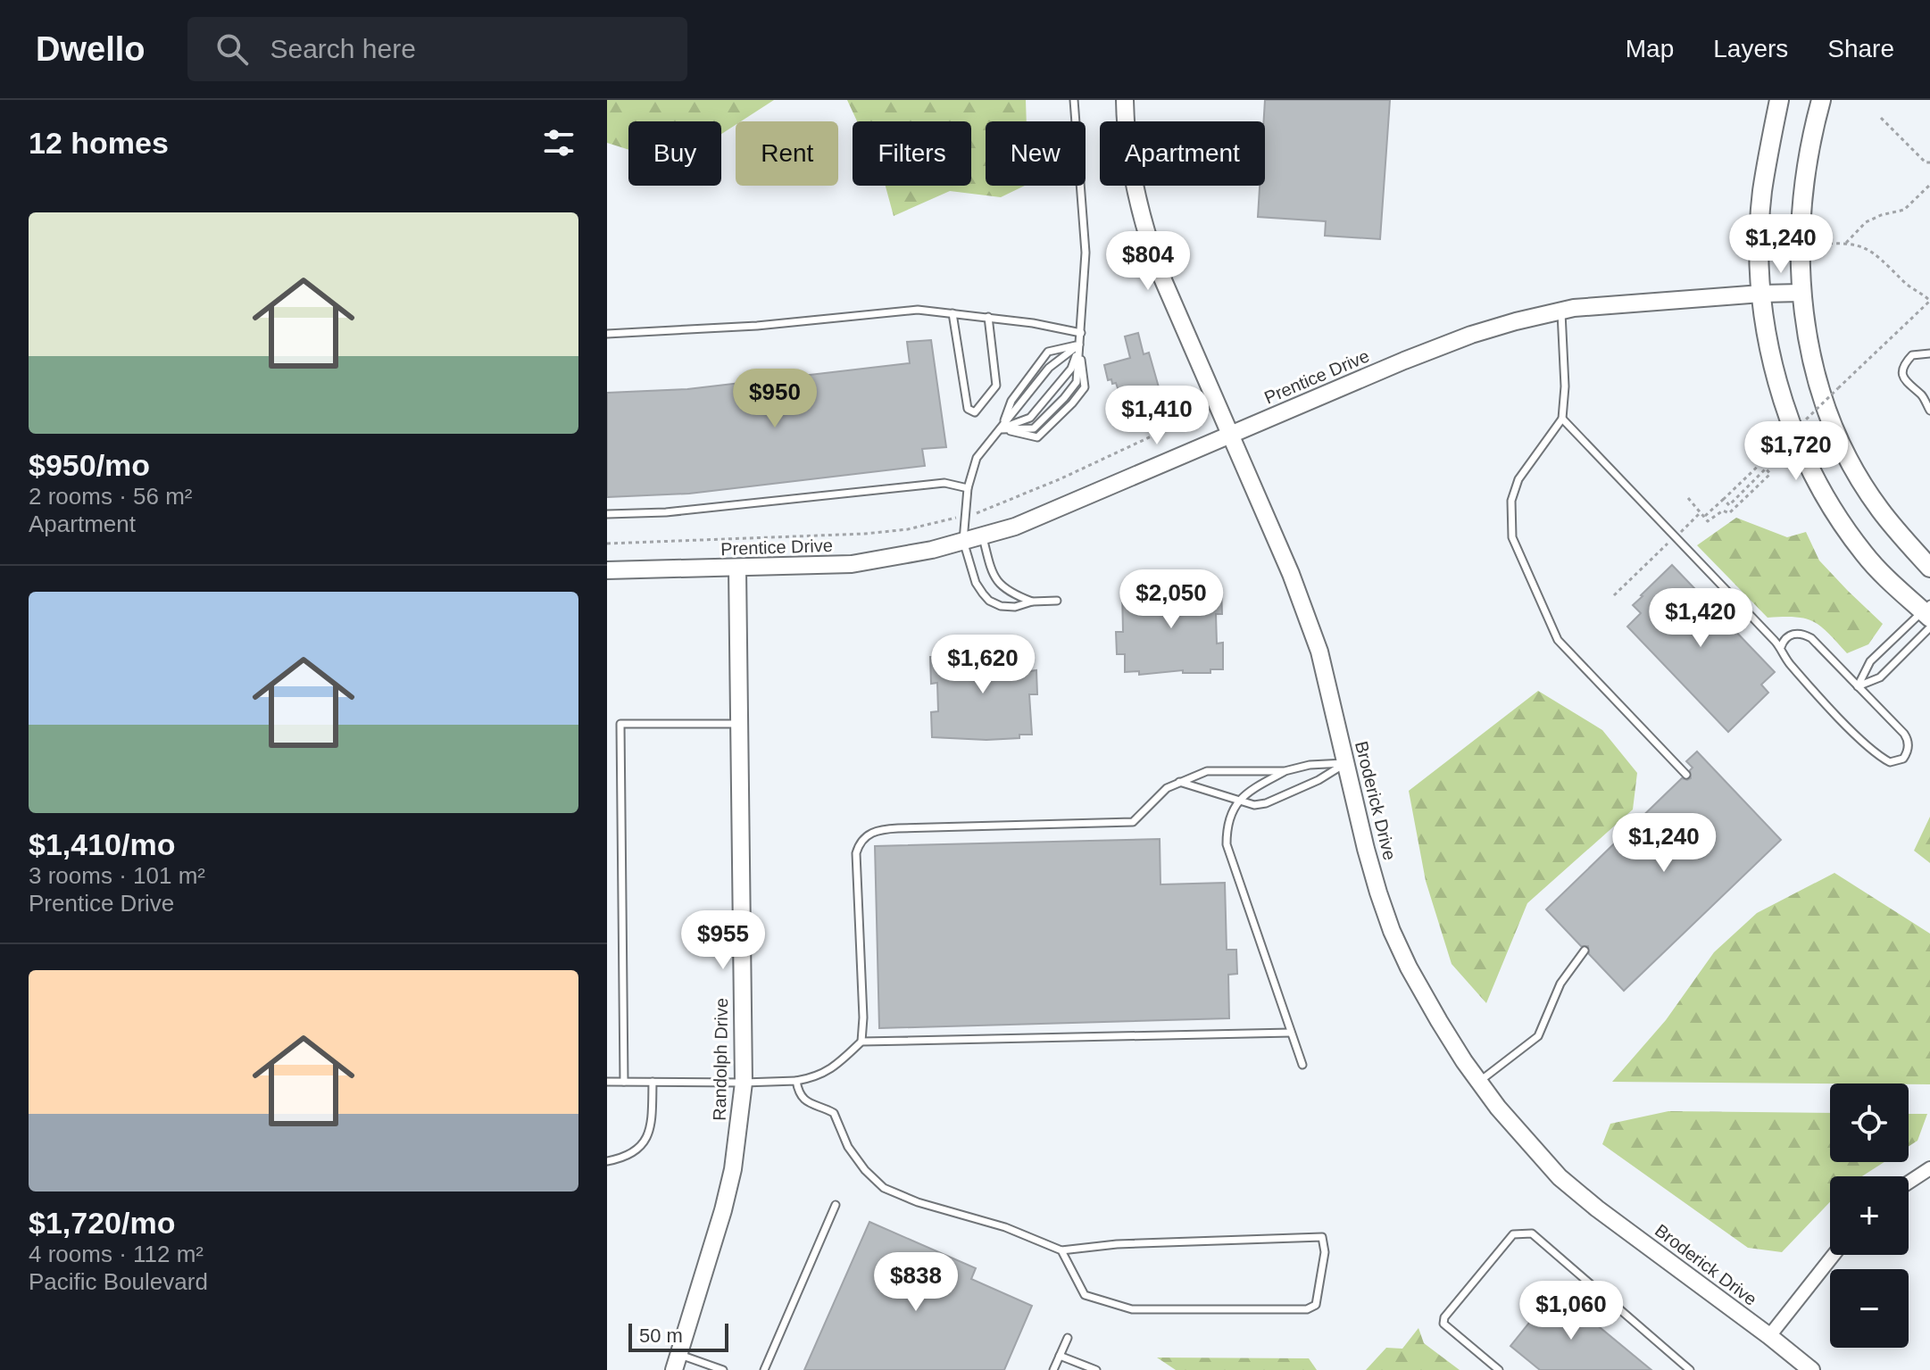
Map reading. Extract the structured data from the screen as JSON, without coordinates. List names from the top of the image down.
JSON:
{
  "streets": {
    "street": ["Prentice Drive", "Broderick Drive", "Randolph Drive"]
  },
  "crossings": [
    ["Prentice Drive", "Broderick Drive"],
    ["Prentice Drive", "Randolph Drive"]
  ],
  "scale_bar": "50 m",
  "page": {
    "header": "Dwello",
    "search": "Search here",
    "nav": ["Map", "Layers", "Share"],
    "heading": "12 homes",
    "chip": [
      "Buy",
      "Rent",
      "Filters",
      "New",
      "Apartment"
    ],
    "list": [
      {
        "name": "$950/mo",
        "note": "2 rooms · 56 m² · Apartment"
      },
      {
        "name": "$1,410/mo",
        "note": "3 rooms · 101 m² · Prentice Drive"
      },
      {
        "name": "$1,720/mo",
        "note": "4 rooms · 112 m² · Pacific Boulevard"
      }
    ],
    "price": [
      "$1,240",
      "$804",
      "$950",
      "$1,410",
      "$1,720",
      "$2,050",
      "$1,420",
      "$1,620",
      "$1,240",
      "$955",
      "$838",
      "$1,060"
    ],
    "map_buttons": ["+", "−"],
    "scale": "50 m"
  }
}
